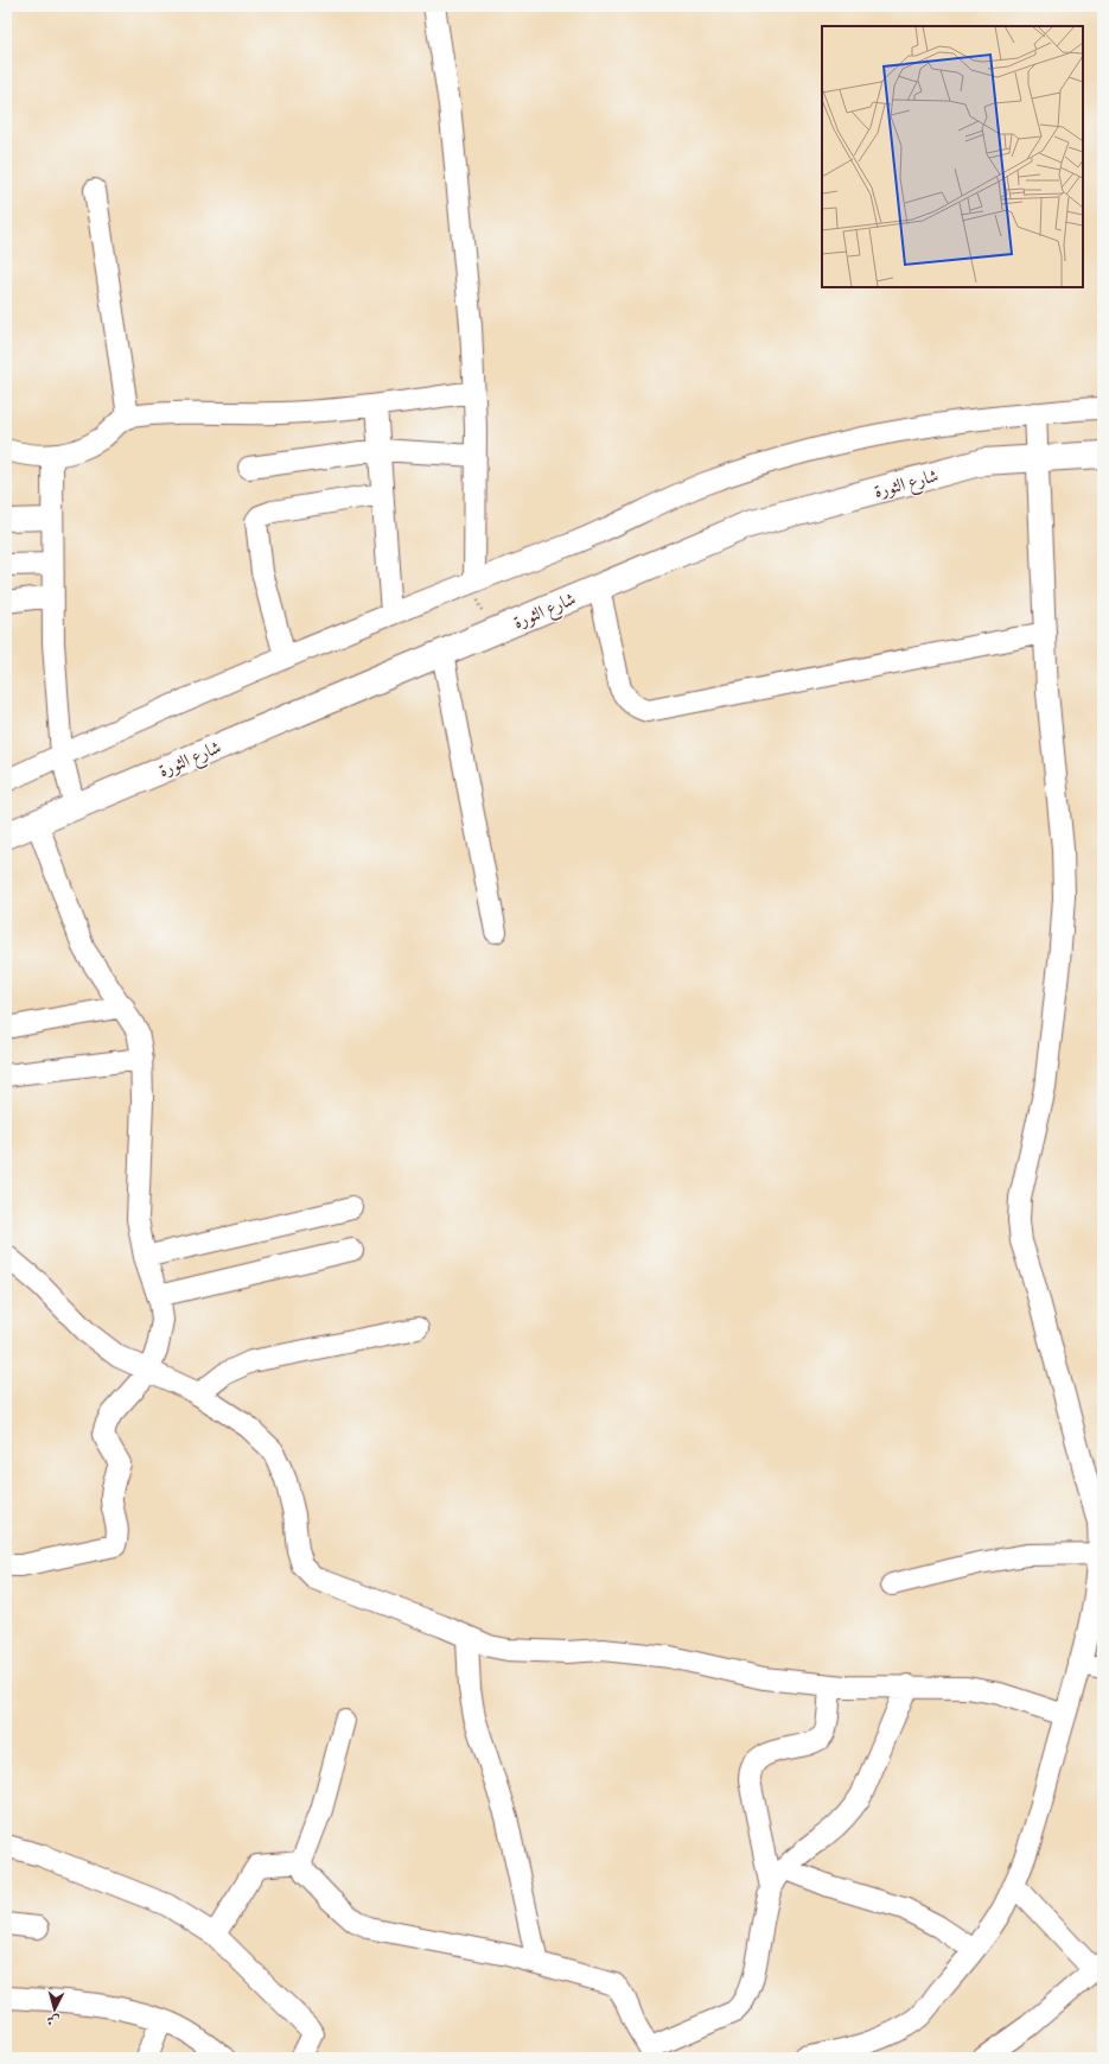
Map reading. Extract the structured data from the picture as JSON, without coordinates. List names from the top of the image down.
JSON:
{
  "streets": {
    "main road": ["شارع الثورة"]
  },
  "north": "bottom"
}
